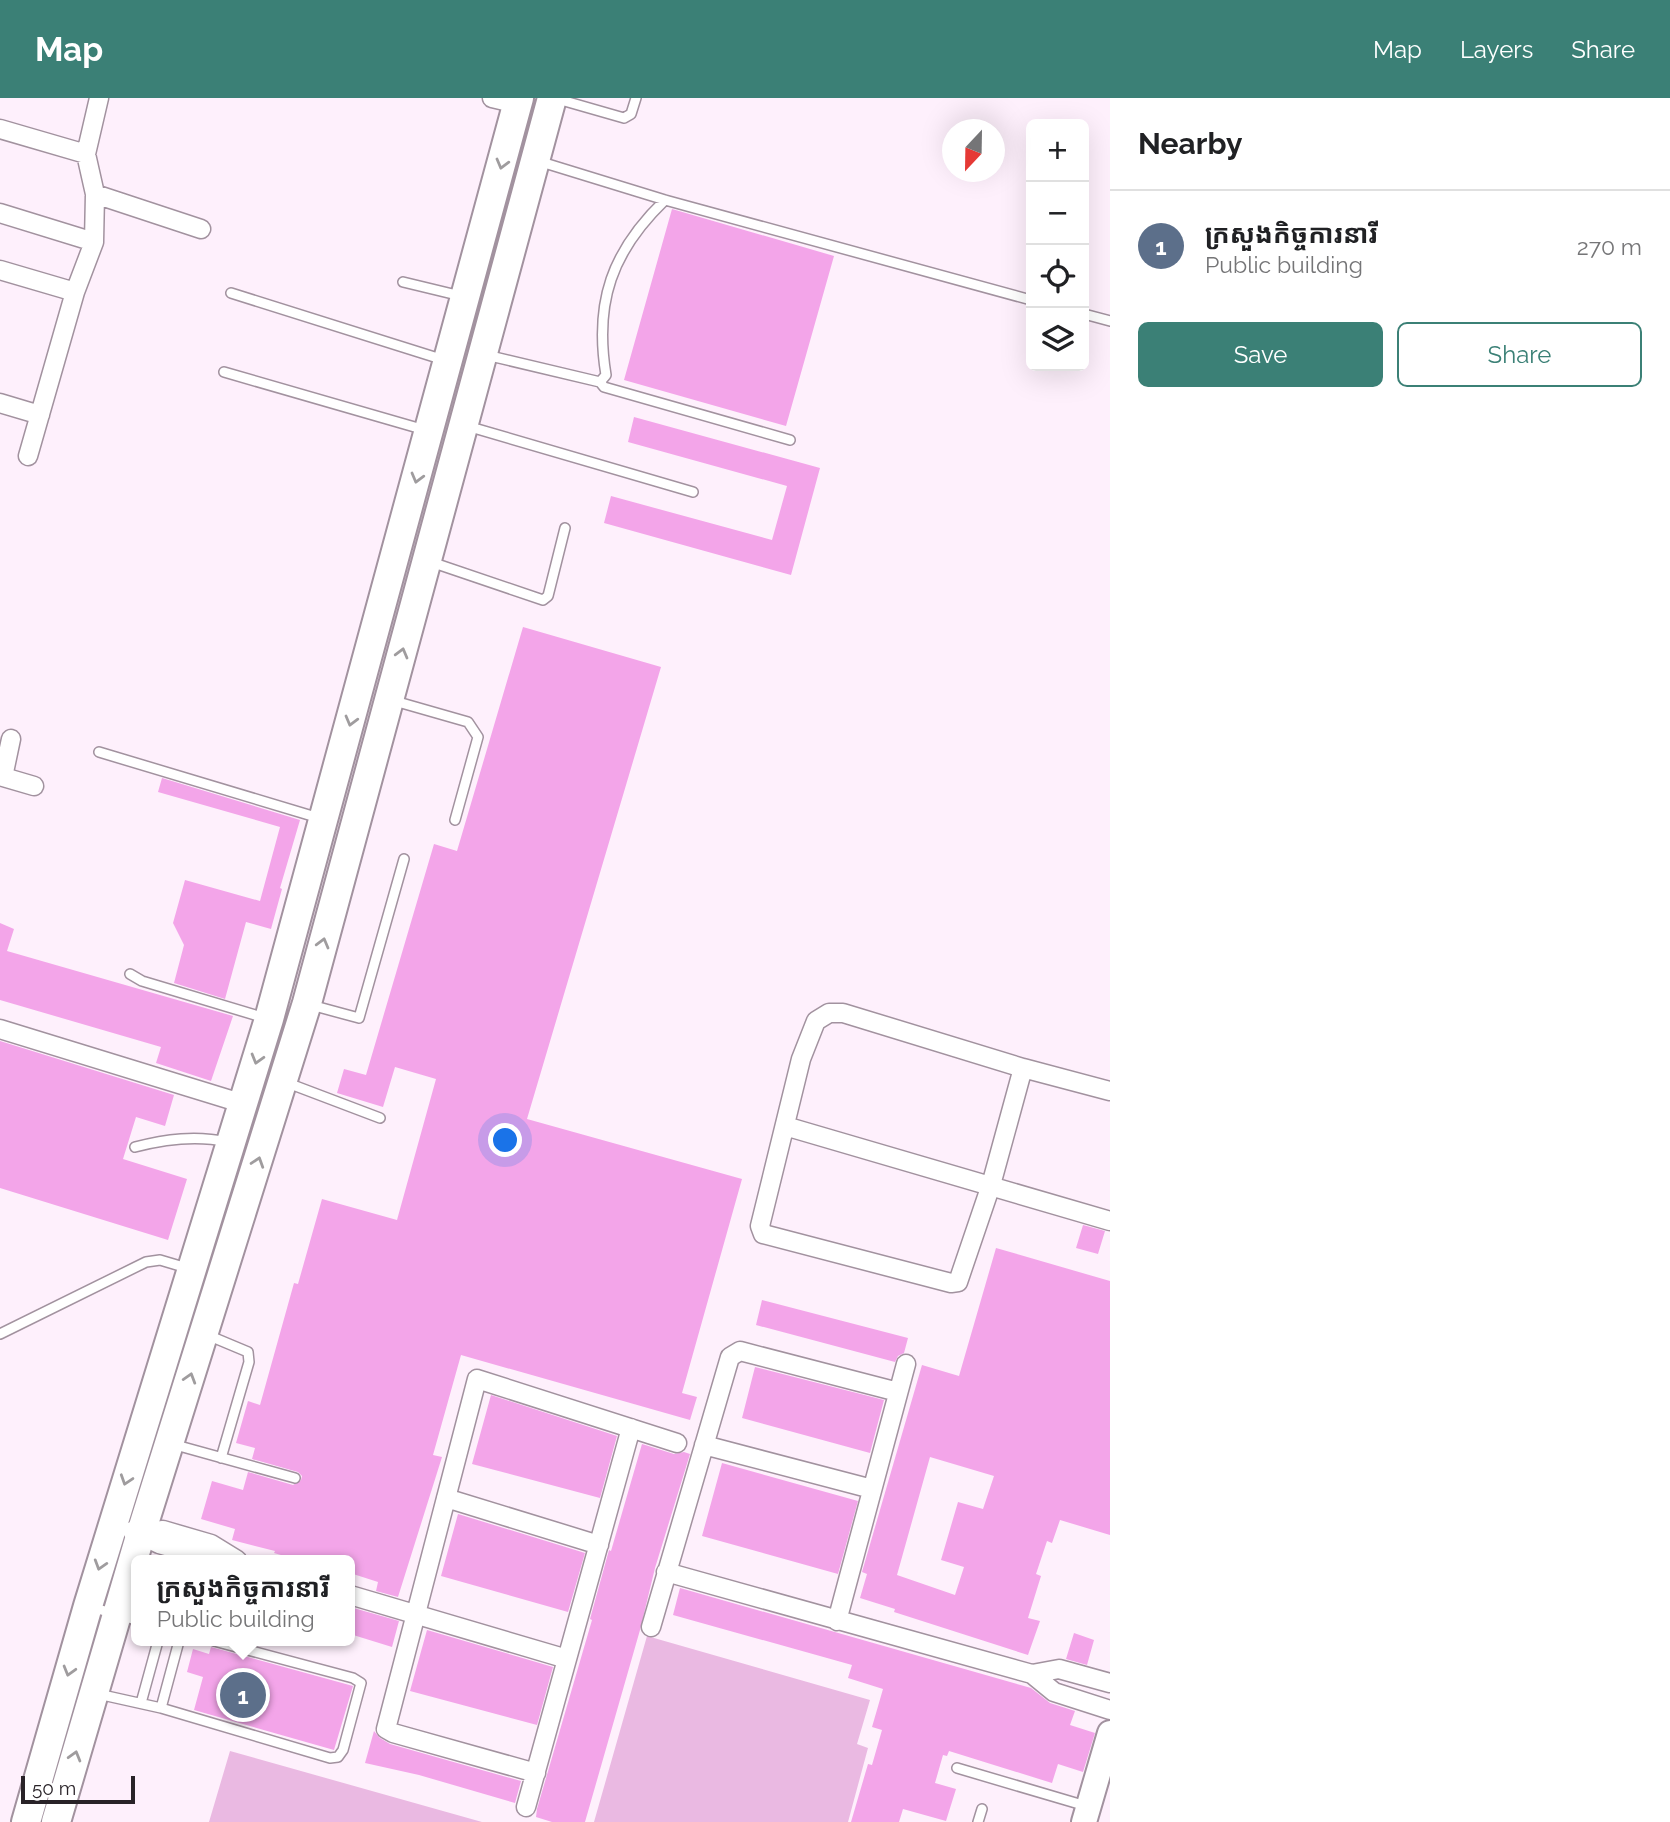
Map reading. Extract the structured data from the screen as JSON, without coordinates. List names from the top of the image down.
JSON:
{
  "scale_bar": "50 m",
  "north": "bottom",
  "page": {
    "header": "Map",
    "nav": ["Map", "Layers", "Share"],
    "heading": "Nearby",
    "map_buttons": ["+", "−"],
    "list": [
      {
        "mark": "1",
        "name": "ក្រសួងកិច្ចការនារី",
        "note": "Public building",
        "value": "270 m"
      }
    ],
    "buttons": ["Save", "Share"],
    "popup": ["ក្រសួងកិច្ចការនារី", "Public building"],
    "pins": "1",
    "scale": "50 m"
  }
}
